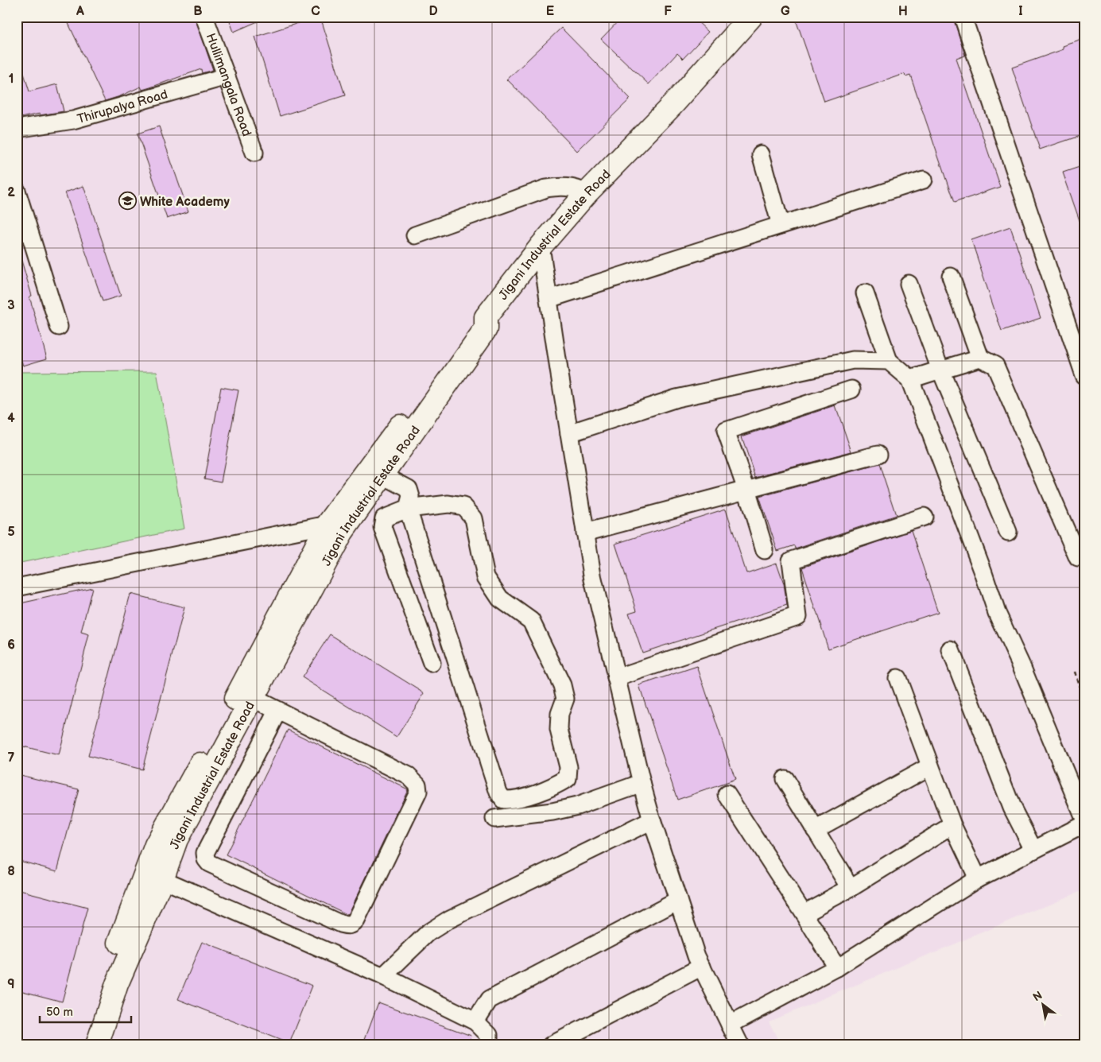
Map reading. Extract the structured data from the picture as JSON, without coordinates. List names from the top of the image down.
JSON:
{
  "streets": {
    "main road": ["Jigani Industrial Estate Road"],
    "street": ["Hullimangala Road", "Thirupalya Road"]
  },
  "crossings": [
    ["Hullimangala Road", "Thirupalya Road"]
  ],
  "places": {
    "school or university": ["White Academy"]
  },
  "scale_bar": "50 m",
  "north": "top left",
  "grid": {
    "columns": [
      "A",
      "B",
      "C",
      "D",
      "E",
      "F",
      "G",
      "H",
      "I"
    ],
    "rows": [
      "1",
      "2",
      "3",
      "4",
      "5",
      "6",
      "7",
      "8",
      "9"
    ]
  }
}
